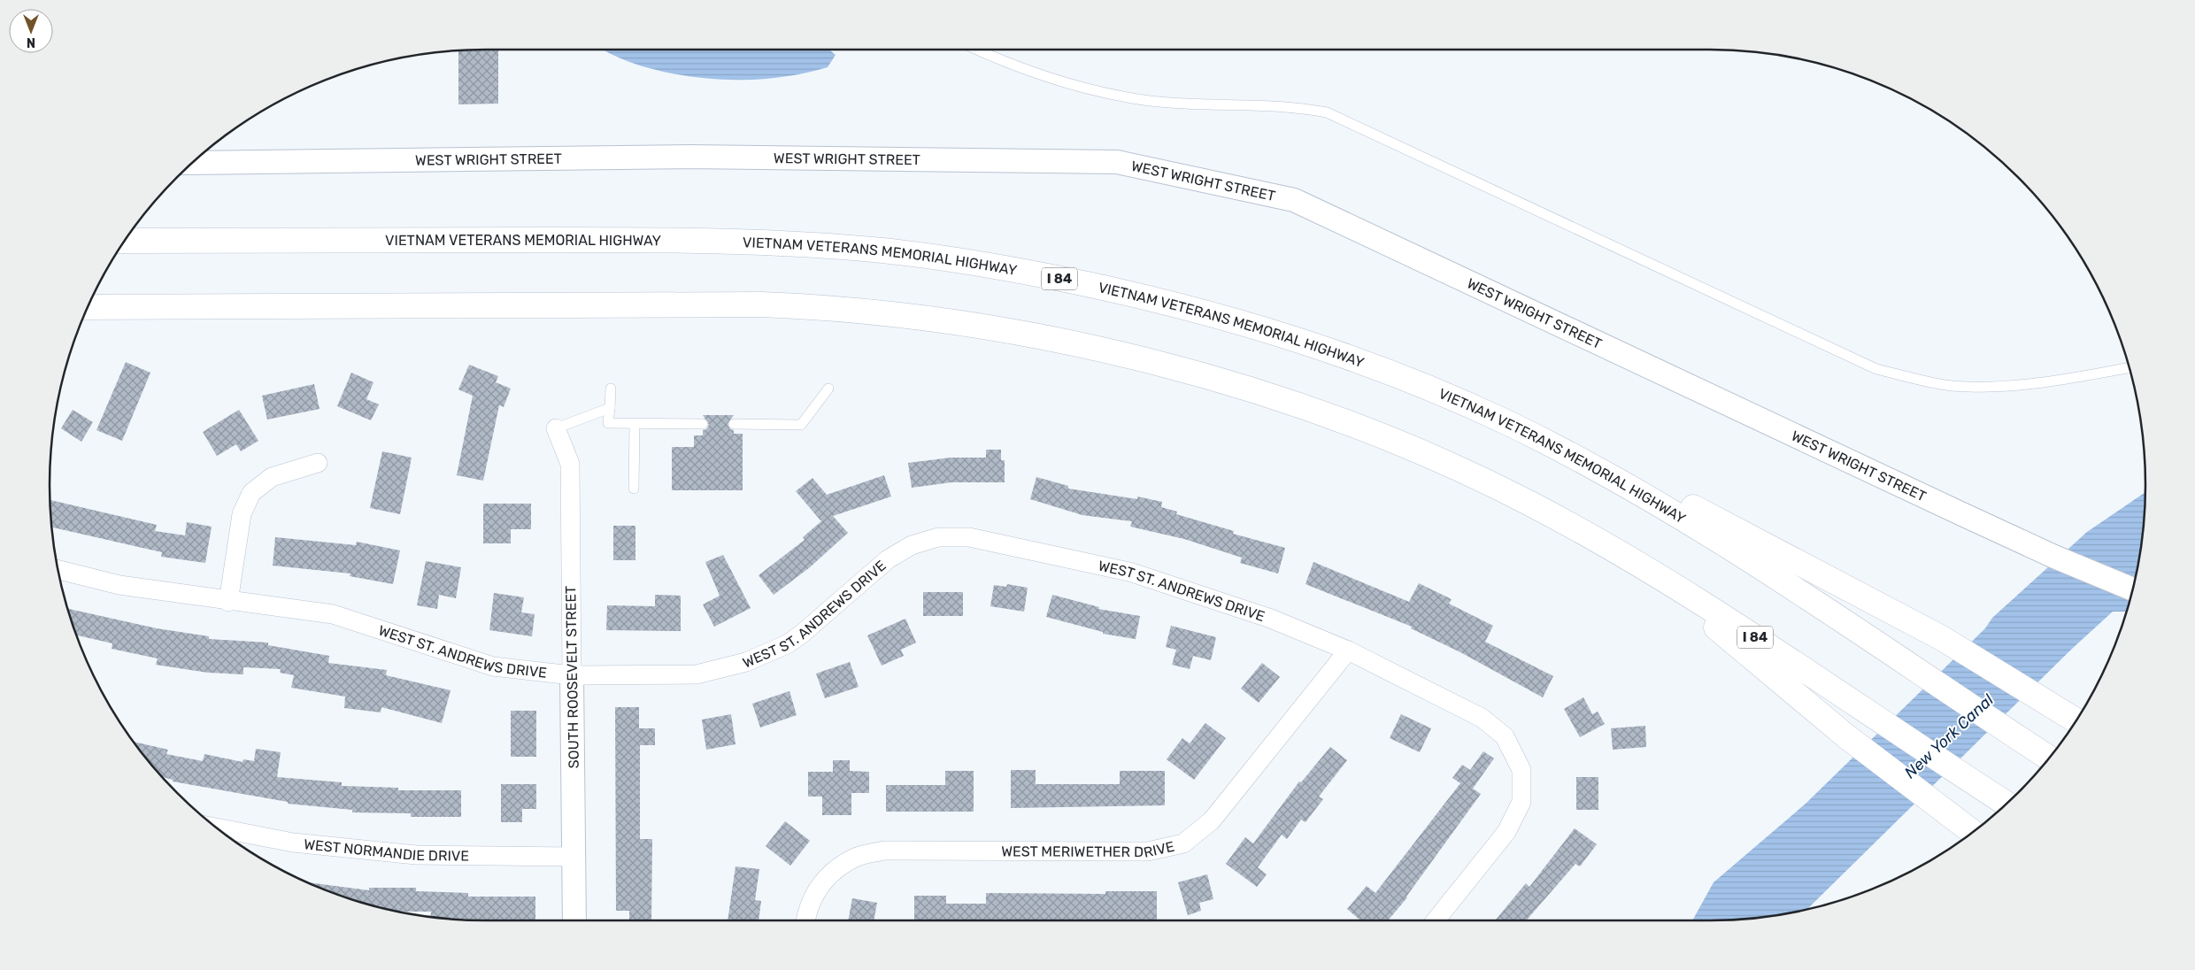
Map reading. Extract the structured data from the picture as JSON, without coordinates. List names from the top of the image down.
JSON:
{
  "streets": {
    "highway": ["VIETNAM VETERANS MEMORIAL HIGHWAY", "I 84"],
    "street": [
      "WEST WRIGHT STREET",
      "WEST ST. ANDREWS DRIVE",
      "SOUTH ROOSEVELT STREET",
      "WEST MERIWETHER DRIVE",
      "WEST NORMANDIE DRIVE"
    ]
  },
  "crossings": [
    ["WEST ST. ANDREWS DRIVE", "SOUTH ROOSEVELT STREET"],
    ["WEST ST. ANDREWS DRIVE", "WEST MERIWETHER DRIVE"],
    ["SOUTH ROOSEVELT STREET", "WEST NORMANDIE DRIVE"]
  ],
  "water": ["New York Canal"],
  "north": "bottom"
}
